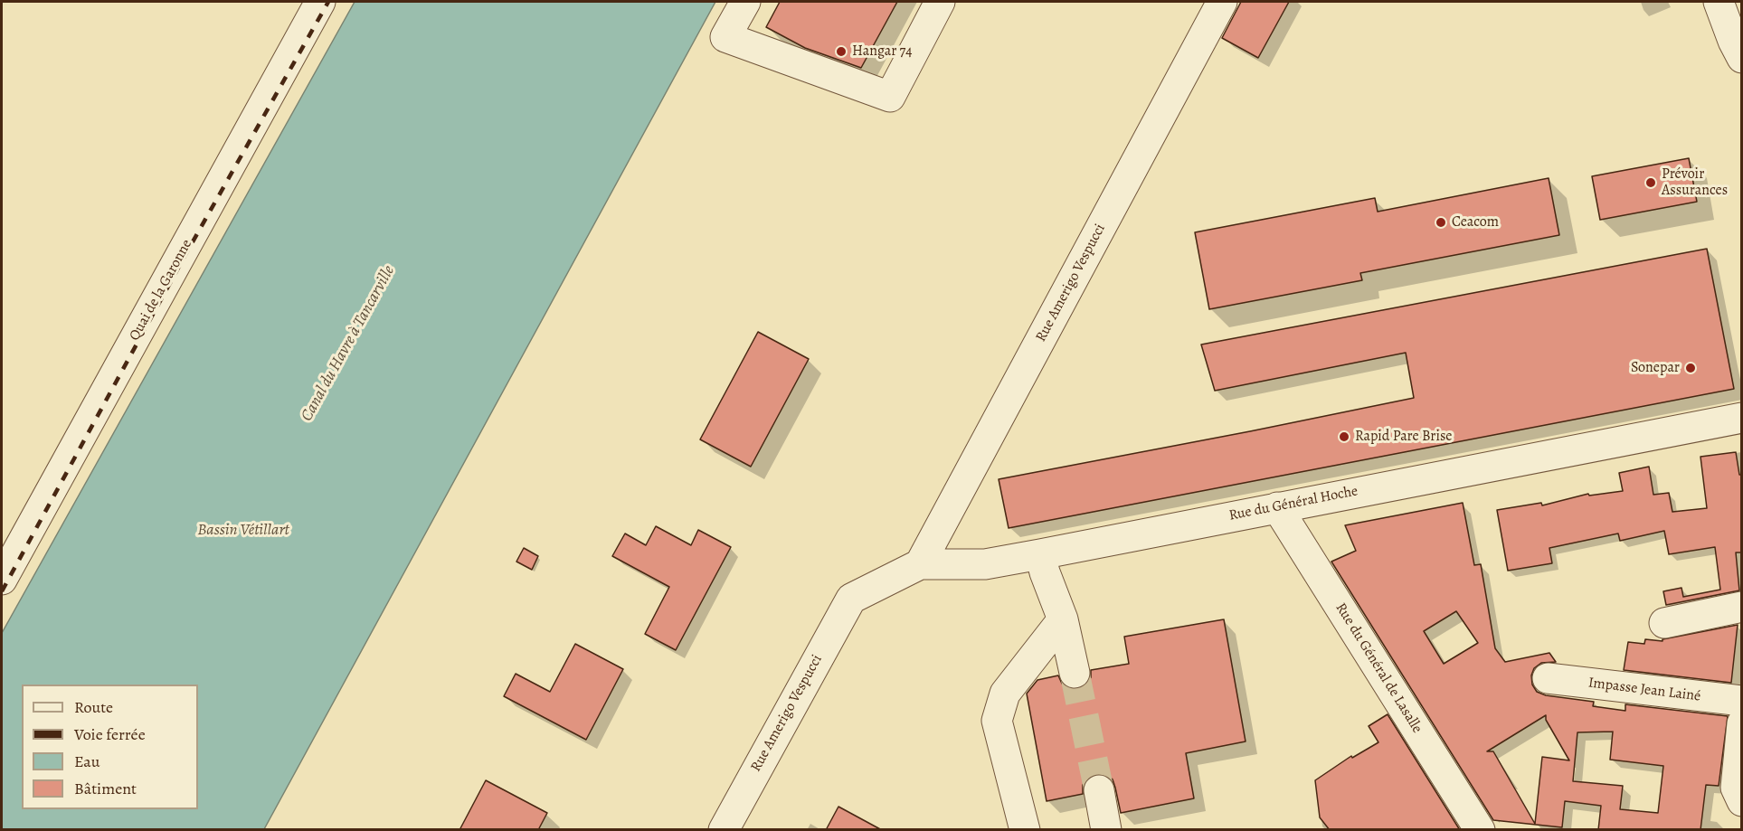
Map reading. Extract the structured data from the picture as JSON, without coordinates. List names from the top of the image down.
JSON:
{
  "streets": {
    "street": [
      "Rue Amerigo Vespucci",
      "Quai de la Garonne",
      "Rue du Général Hoche",
      "Rue du Général de Lasalle",
      "Impasse Jean Lainé"
    ]
  },
  "crossings": [
    ["Rue Amerigo Vespucci", "Rue du Général Hoche"],
    ["Rue du Général Hoche", "Rue du Général de Lasalle"]
  ],
  "water": ["Canal du Havre à Tancarville", "Bassin Vétillart"],
  "places": [
    "Hangar 74",
    "Prévoir Assurances",
    "Ceacom",
    "Sonepar",
    "Rapid Pare Brise"
  ],
  "legend": [
    "Route",
    "Voie ferrée",
    "Eau",
    "Bâtiment"
  ]
}
